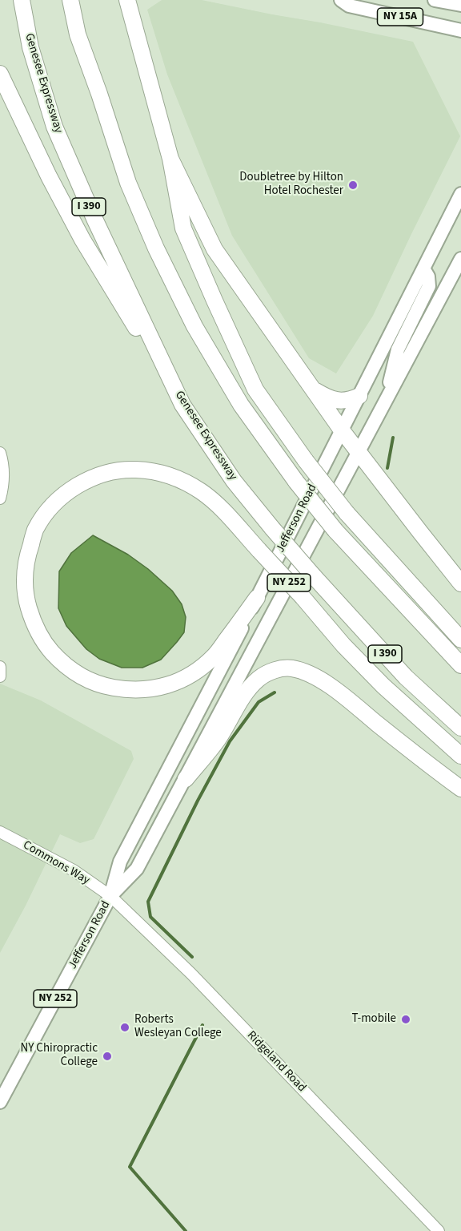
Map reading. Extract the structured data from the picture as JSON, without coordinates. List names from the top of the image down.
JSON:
{
  "streets": {
    "highway": ["Genesee Expressway", "I 390"],
    "main road": ["NY 15A", "Jefferson Road", "NY 252"],
    "street": ["Commons Way", "Ridgeland Road"]
  },
  "crossings": [
    ["Jefferson Road", "Commons Way"],
    ["Jefferson Road", "Ridgeland Road"],
    ["Commons Way", "Ridgeland Road"]
  ],
  "places": [
    "Doubletree by Hilton Hotel Rochester",
    "T-mobile",
    "Roberts Wesleyan College",
    "NY Chiropractic College"
  ]
}
